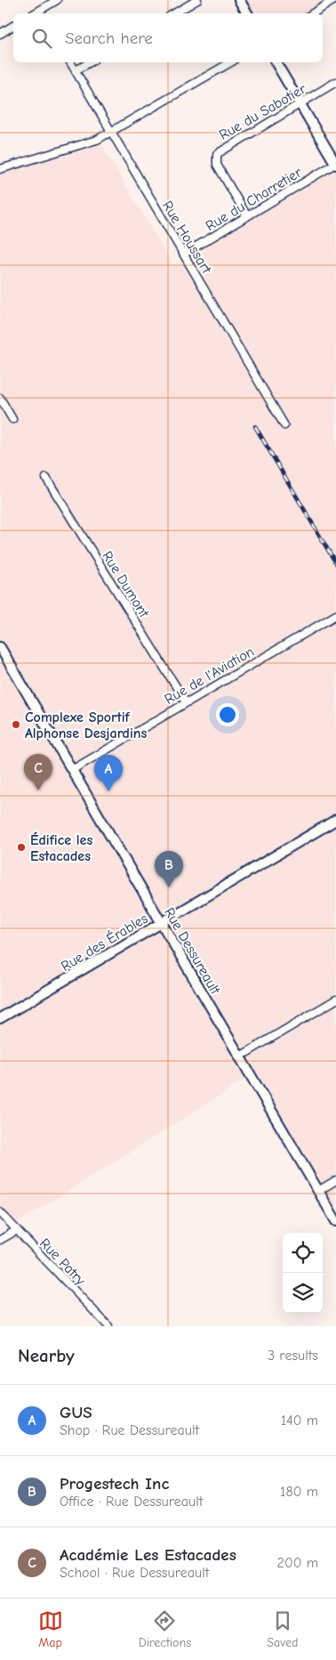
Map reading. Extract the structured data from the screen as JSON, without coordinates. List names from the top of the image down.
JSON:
{
  "streets": {
    "street": [
      "Rue du Sabotier",
      "Rue du Charretier",
      "Rue Houssart",
      "Rue Dumont",
      "Rue de l'Aviation",
      "Rue des Érables",
      "Rue Dessureault",
      "Rue Patry"
    ]
  },
  "crossings": [
    ["Rue du Sabotier", "Rue du Charretier"],
    ["Rue du Charretier", "Rue Houssart"],
    ["Rue Dumont", "Rue de l'Aviation"],
    ["Rue de l'Aviation", "Rue Dessureault"],
    ["Rue des Érables", "Rue Dessureault"]
  ],
  "places": ["Complexe Sportif Alphonse Desjardins", "Édifice les Estacades"],
  "page": {
    "search": "Search here",
    "pins": ["C", "A", "B"],
    "heading": ["Nearby", "3 results"],
    "list": [
      {
        "mark": "A",
        "name": "GUS",
        "note": "Shop · Rue Dessureault",
        "value": "140 m"
      },
      {
        "mark": "B",
        "name": "Progestech Inc",
        "note": "Office · Rue Dessureault",
        "value": "180 m"
      },
      {
        "mark": "C",
        "name": "Académie Les Estacades",
        "note": "School · Rue Dessureault",
        "value": "200 m"
      }
    ],
    "nav": ["Map", "Directions", "Saved"]
  }
}
